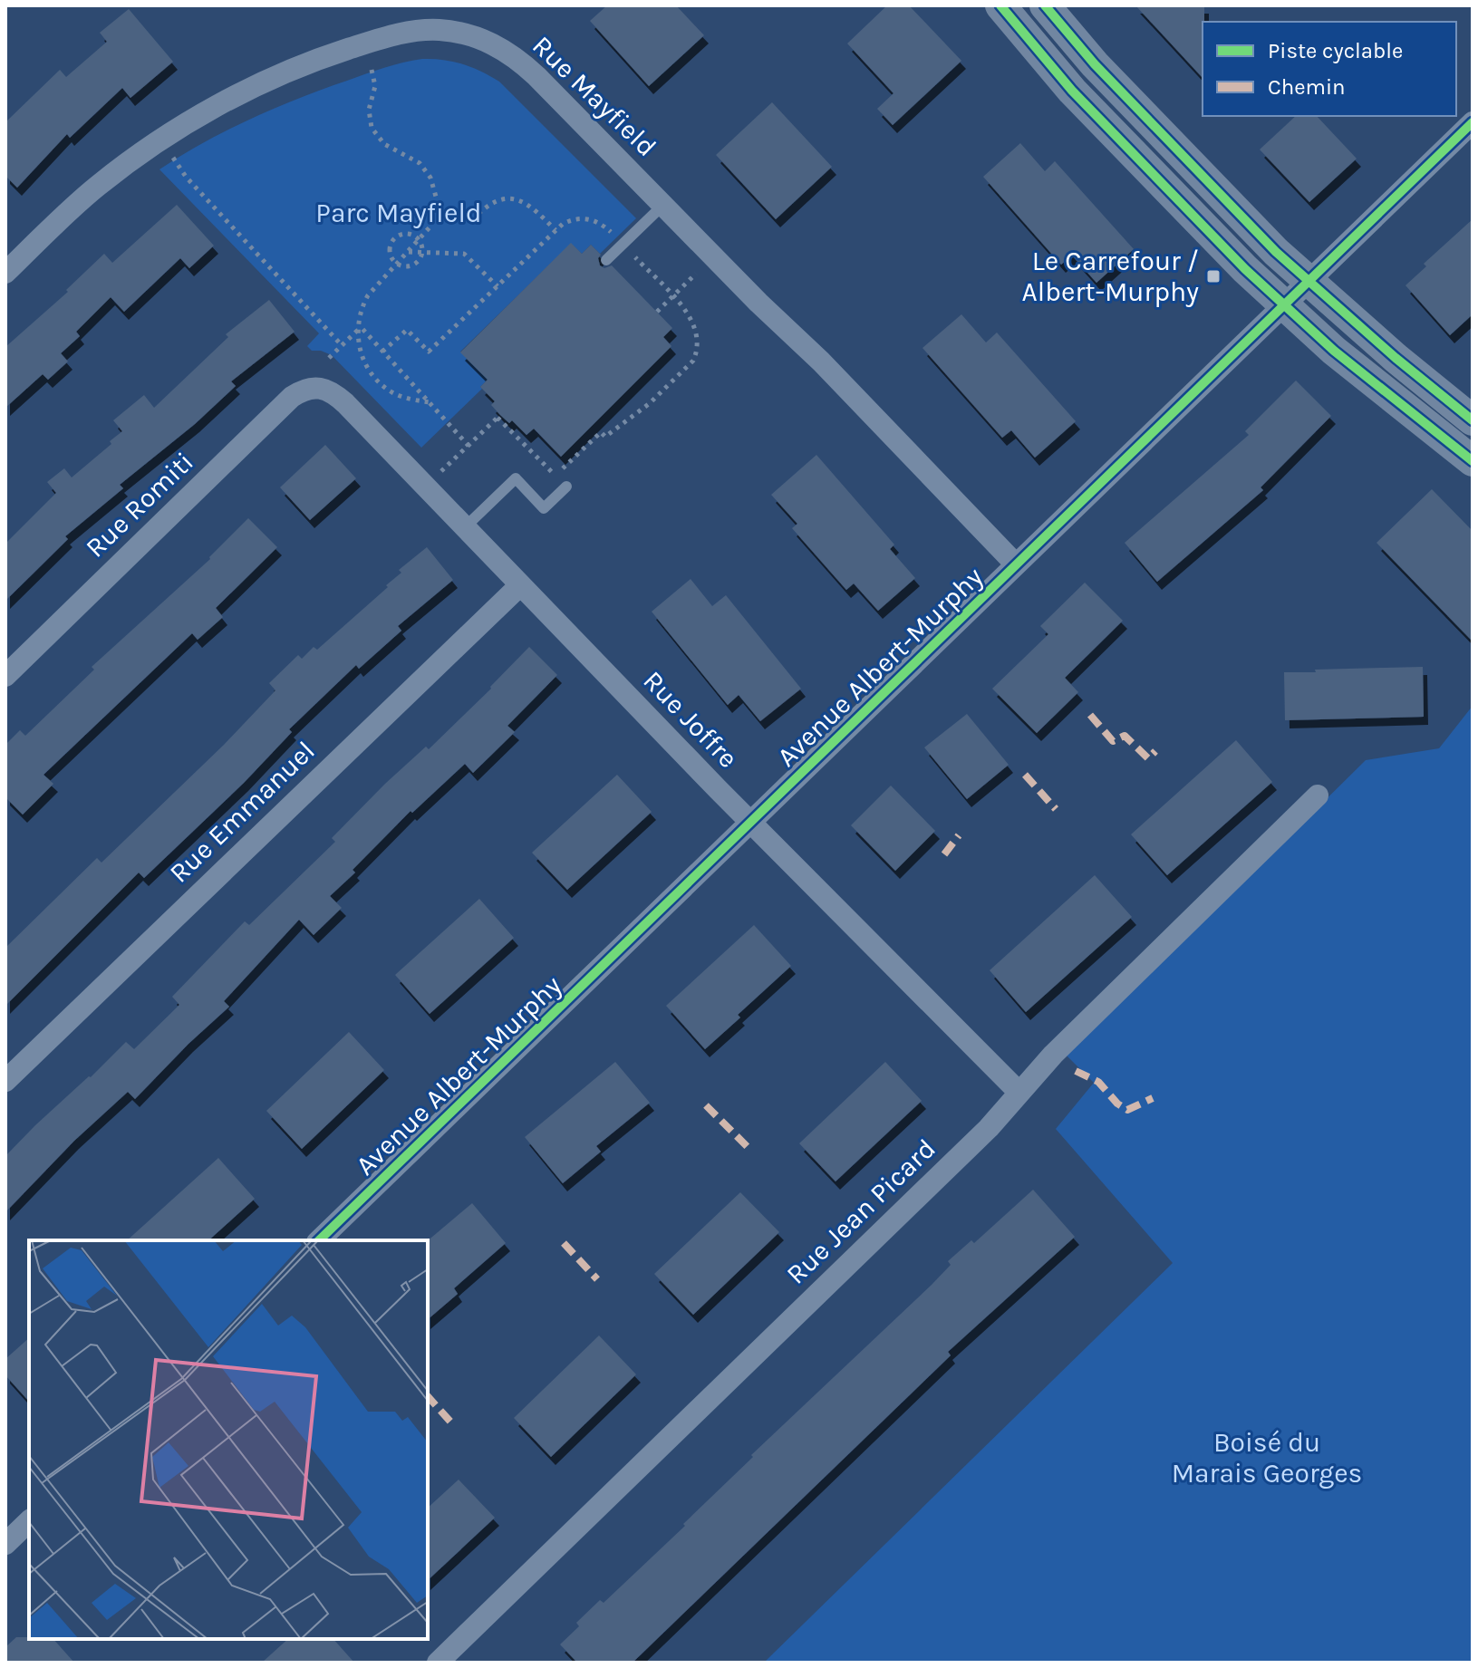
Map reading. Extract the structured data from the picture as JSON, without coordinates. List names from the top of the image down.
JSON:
{
  "streets": {
    "street": [
      "Rue Mayfield",
      "Rue Romiti",
      "Avenue Albert-Murphy",
      "Rue Joffre",
      "Rue Emmanuel",
      "Rue Jean Picard"
    ]
  },
  "crossings": [
    ["Rue Mayfield", "Avenue Albert-Murphy"],
    ["Rue Romiti", "Rue Joffre"],
    ["Avenue Albert-Murphy", "Rue Joffre"],
    ["Rue Joffre", "Rue Emmanuel"],
    ["Rue Joffre", "Rue Jean Picard"]
  ],
  "parks": ["Parc Mayfield", "Boisé du Marais Georges"],
  "places": {
    "transit": ["Le Carrefour / Albert-Murphy"]
  },
  "legend": ["Piste cyclable", "Chemin"]
}
